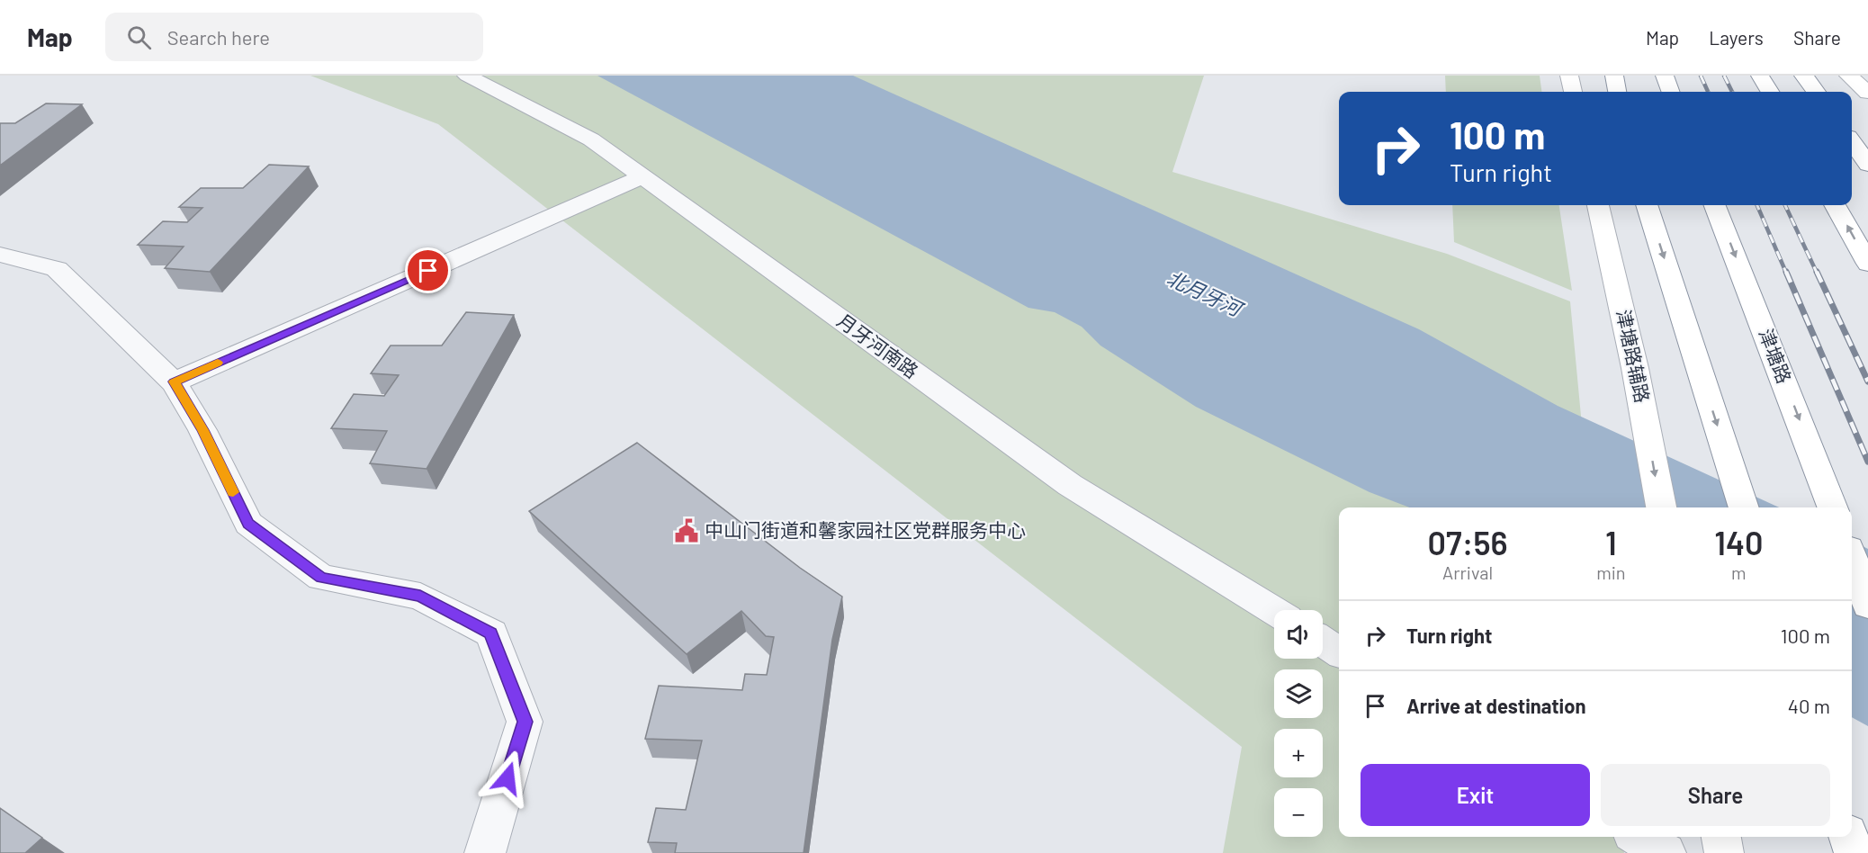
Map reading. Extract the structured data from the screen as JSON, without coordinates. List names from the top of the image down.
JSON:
{
  "streets": {
    "main road": ["津塘路辅路", "津塘路"],
    "street": ["月牙河南路"]
  },
  "water": ["北月牙河"],
  "places": {
    "public building": ["中山门街道和馨家园社区党群服务中心"]
  },
  "page": {
    "header": "Map",
    "search": "Search here",
    "nav": ["Map", "Layers", "Share"],
    "turn": ["100 m", "Turn right"],
    "eta": [
      "07:56",
      "Arrival",
      "1",
      "min",
      "140",
      "m"
    ],
    "list": [
      {
        "name": "Turn right",
        "value": "100 m"
      },
      {
        "name": "Arrive at destination",
        "value": "40 m"
      }
    ],
    "map_buttons": ["+", "−"],
    "buttons": ["Exit", "Share"]
  }
}
